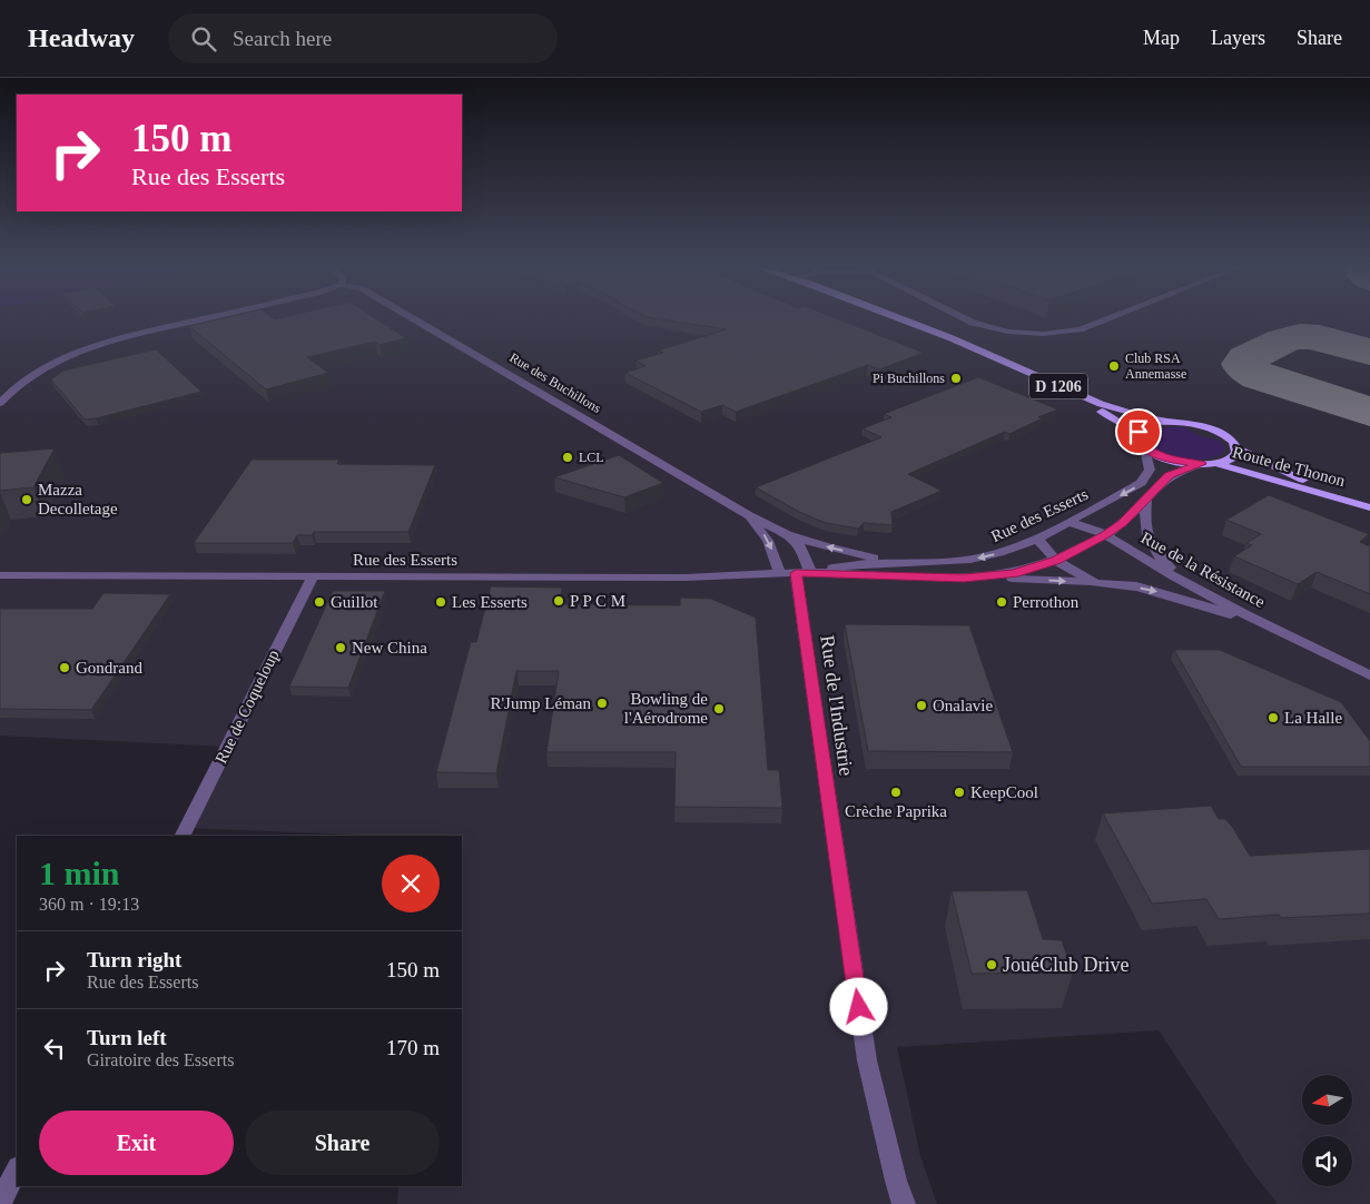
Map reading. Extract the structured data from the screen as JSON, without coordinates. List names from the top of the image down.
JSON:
{
  "streets": {
    "main road": ["D 1206", "Route de Thonon"],
    "street": [
      "Rue des Buchillons",
      "Rue des Esserts",
      "Rue de la Résistance",
      "Rue de l'Industrie",
      "Rue de Coqueloup"
    ]
  },
  "crossings": [
    ["Rue des Buchillons", "Rue des Esserts"],
    ["Rue des Buchillons", "Rue de l'Industrie"],
    ["D 1206", "Route de Thonon"],
    ["Route de Thonon", "Rue des Esserts"],
    ["Rue des Esserts", "Rue de la Résistance"],
    ["Rue des Esserts", "Rue de l'Industrie"],
    ["Rue des Esserts", "Rue de Coqueloup"]
  ],
  "places": [
    "Club RSA Annemasse",
    "Pi Buchillons",
    "LCL",
    "Mazza Decolletage",
    "P P C M",
    "Guillot",
    "Les Esserts",
    "Perrothon",
    "New China",
    "Gondrand",
    "R'Jump Léman",
    "Onalavie",
    "Bowling de l'Aérodrome",
    "La Halle",
    "Crèche Paprika",
    "KeepCool",
    "JouéClub Drive"
  ],
  "north": "left",
  "page": {
    "header": "Headway",
    "search": "Search here",
    "nav": ["Map", "Layers", "Share"],
    "turn": ["150 m", "Rue des Esserts"],
    "heading": ["1 min", "360 m · 19:13"],
    "list": [
      {
        "name": "Turn right",
        "note": "Rue des Esserts",
        "value": "150 m"
      },
      {
        "name": "Turn left",
        "note": "Giratoire des Esserts",
        "value": "170 m"
      }
    ],
    "buttons": ["Exit", "Share"]
  }
}
